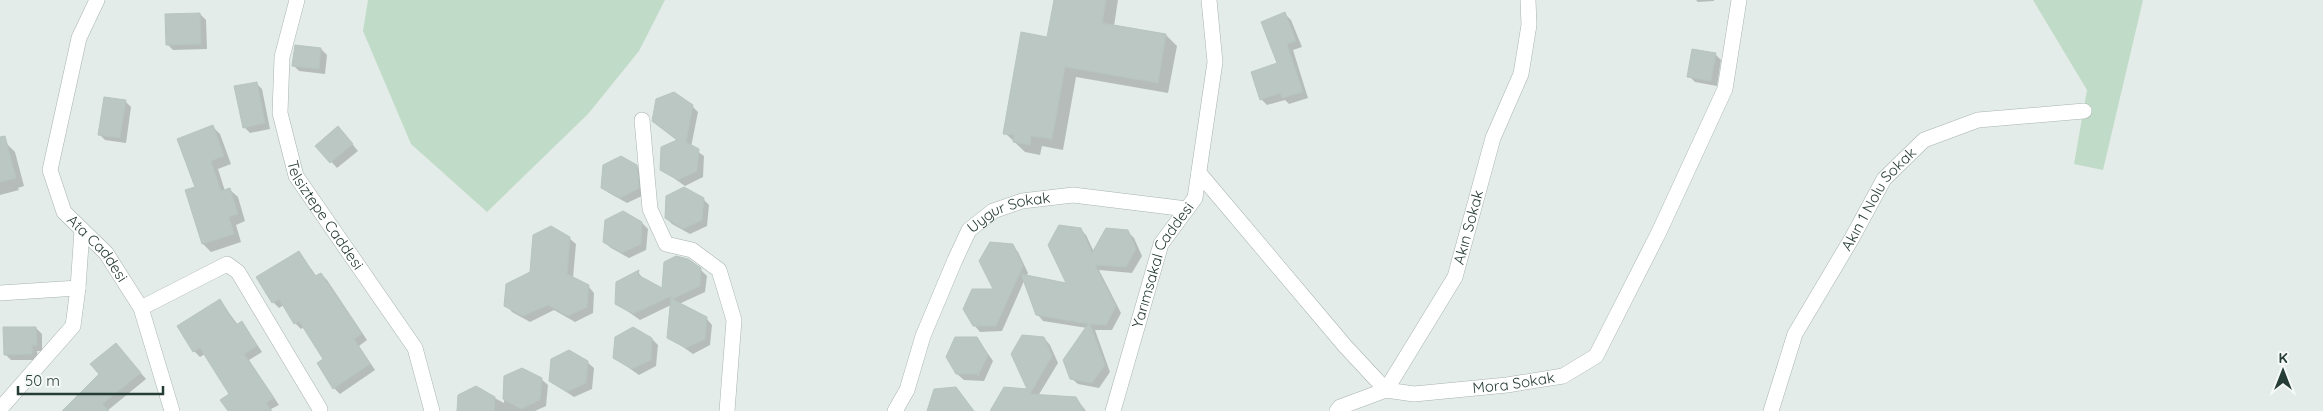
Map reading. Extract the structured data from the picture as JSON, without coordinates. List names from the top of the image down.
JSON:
{
  "streets": {
    "street": [
      "Akın 1 Nolu Sokak",
      "Telsiztepe Caddesi",
      "Uygur Sokak",
      "Akın Sokak",
      "Ata Caddesi",
      "Yarımsakal Caddesi",
      "Mora Sokak"
    ]
  },
  "crossings": [
    ["Uygur Sokak", "Yarımsakal Caddesi"],
    ["Akın Sokak", "Mora Sokak"]
  ],
  "scale_bar": "50 m",
  "north": "top"
}
